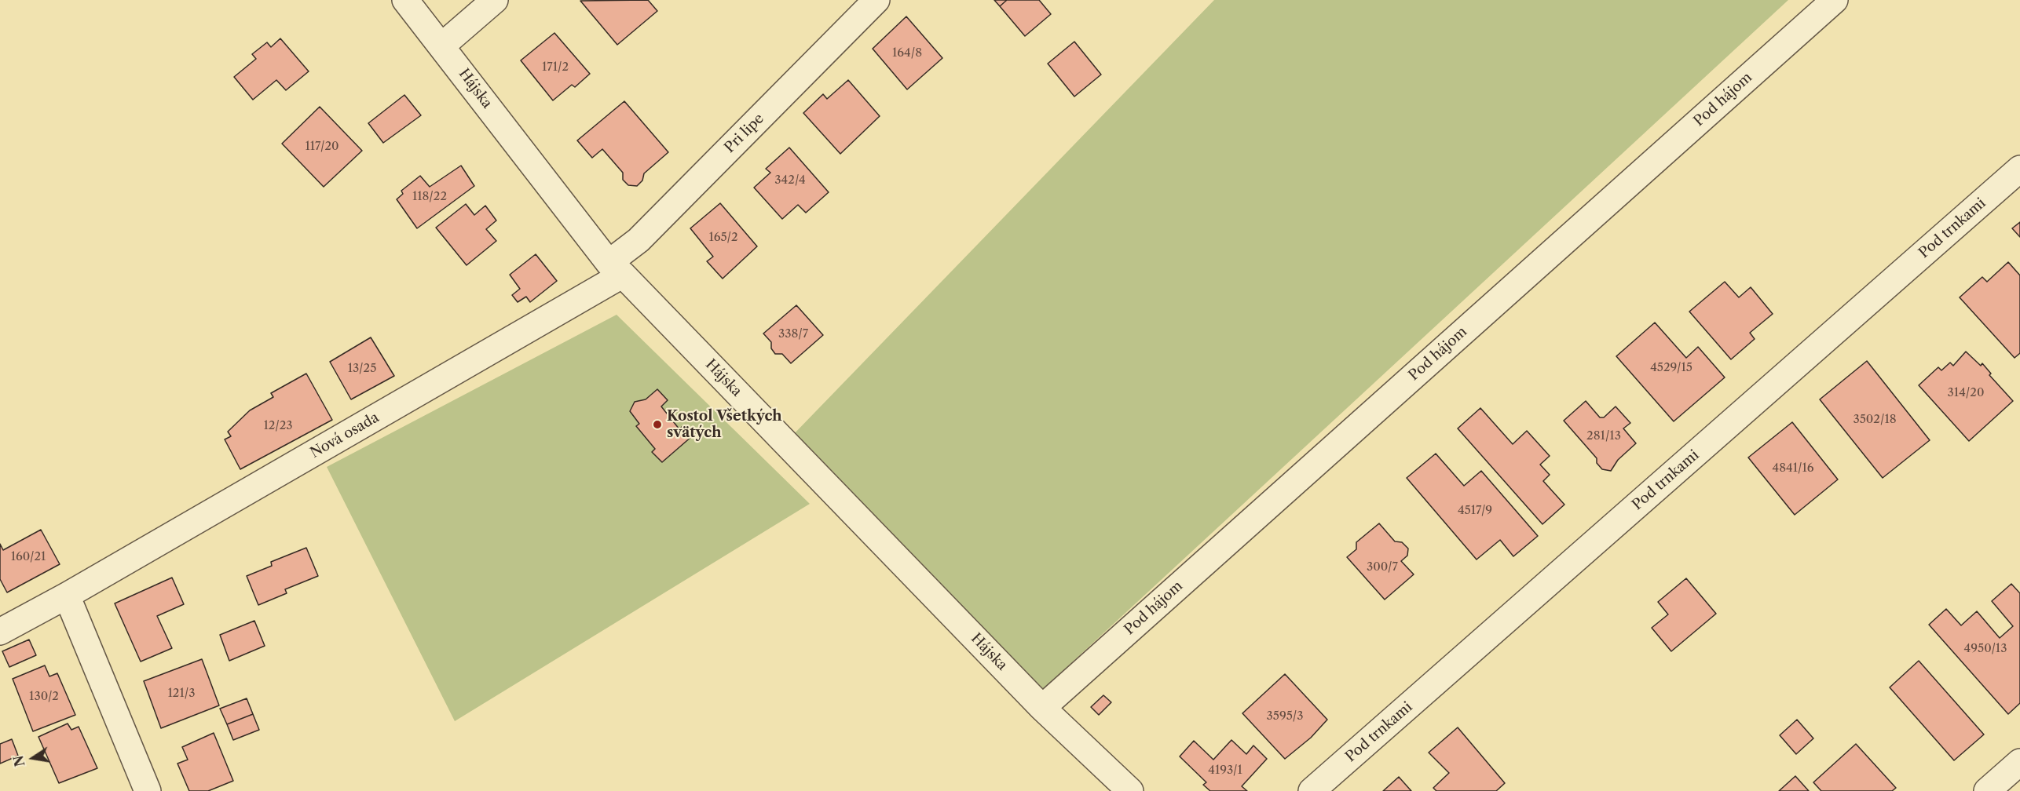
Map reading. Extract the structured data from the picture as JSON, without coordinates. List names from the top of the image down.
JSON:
{
  "streets": {
    "street": [
      "Hájska",
      "Pod hájom",
      "Pri lipe",
      "Pod trnkami",
      "Nová osada"
    ]
  },
  "crossings": [
    ["Hájska", "Pod hájom"],
    ["Hájska", "Pri lipe"],
    ["Hájska", "Nová osada"],
    ["Pri lipe", "Nová osada"]
  ],
  "places": ["Kostol Všetkých svätých"],
  "house_numbers": [
    "164/8",
    "171/2",
    "117/20",
    "342/4",
    "118/22",
    "165/2",
    "338/7",
    "4529/15",
    "13/25",
    "314/20",
    "3502/18",
    "12/23",
    "281/13",
    "4841/16",
    "4517/9",
    "160/21",
    "300/7",
    "4950/13",
    "121/3",
    "130/2",
    "3595/3",
    "4193/1"
  ],
  "north": "left"
}
